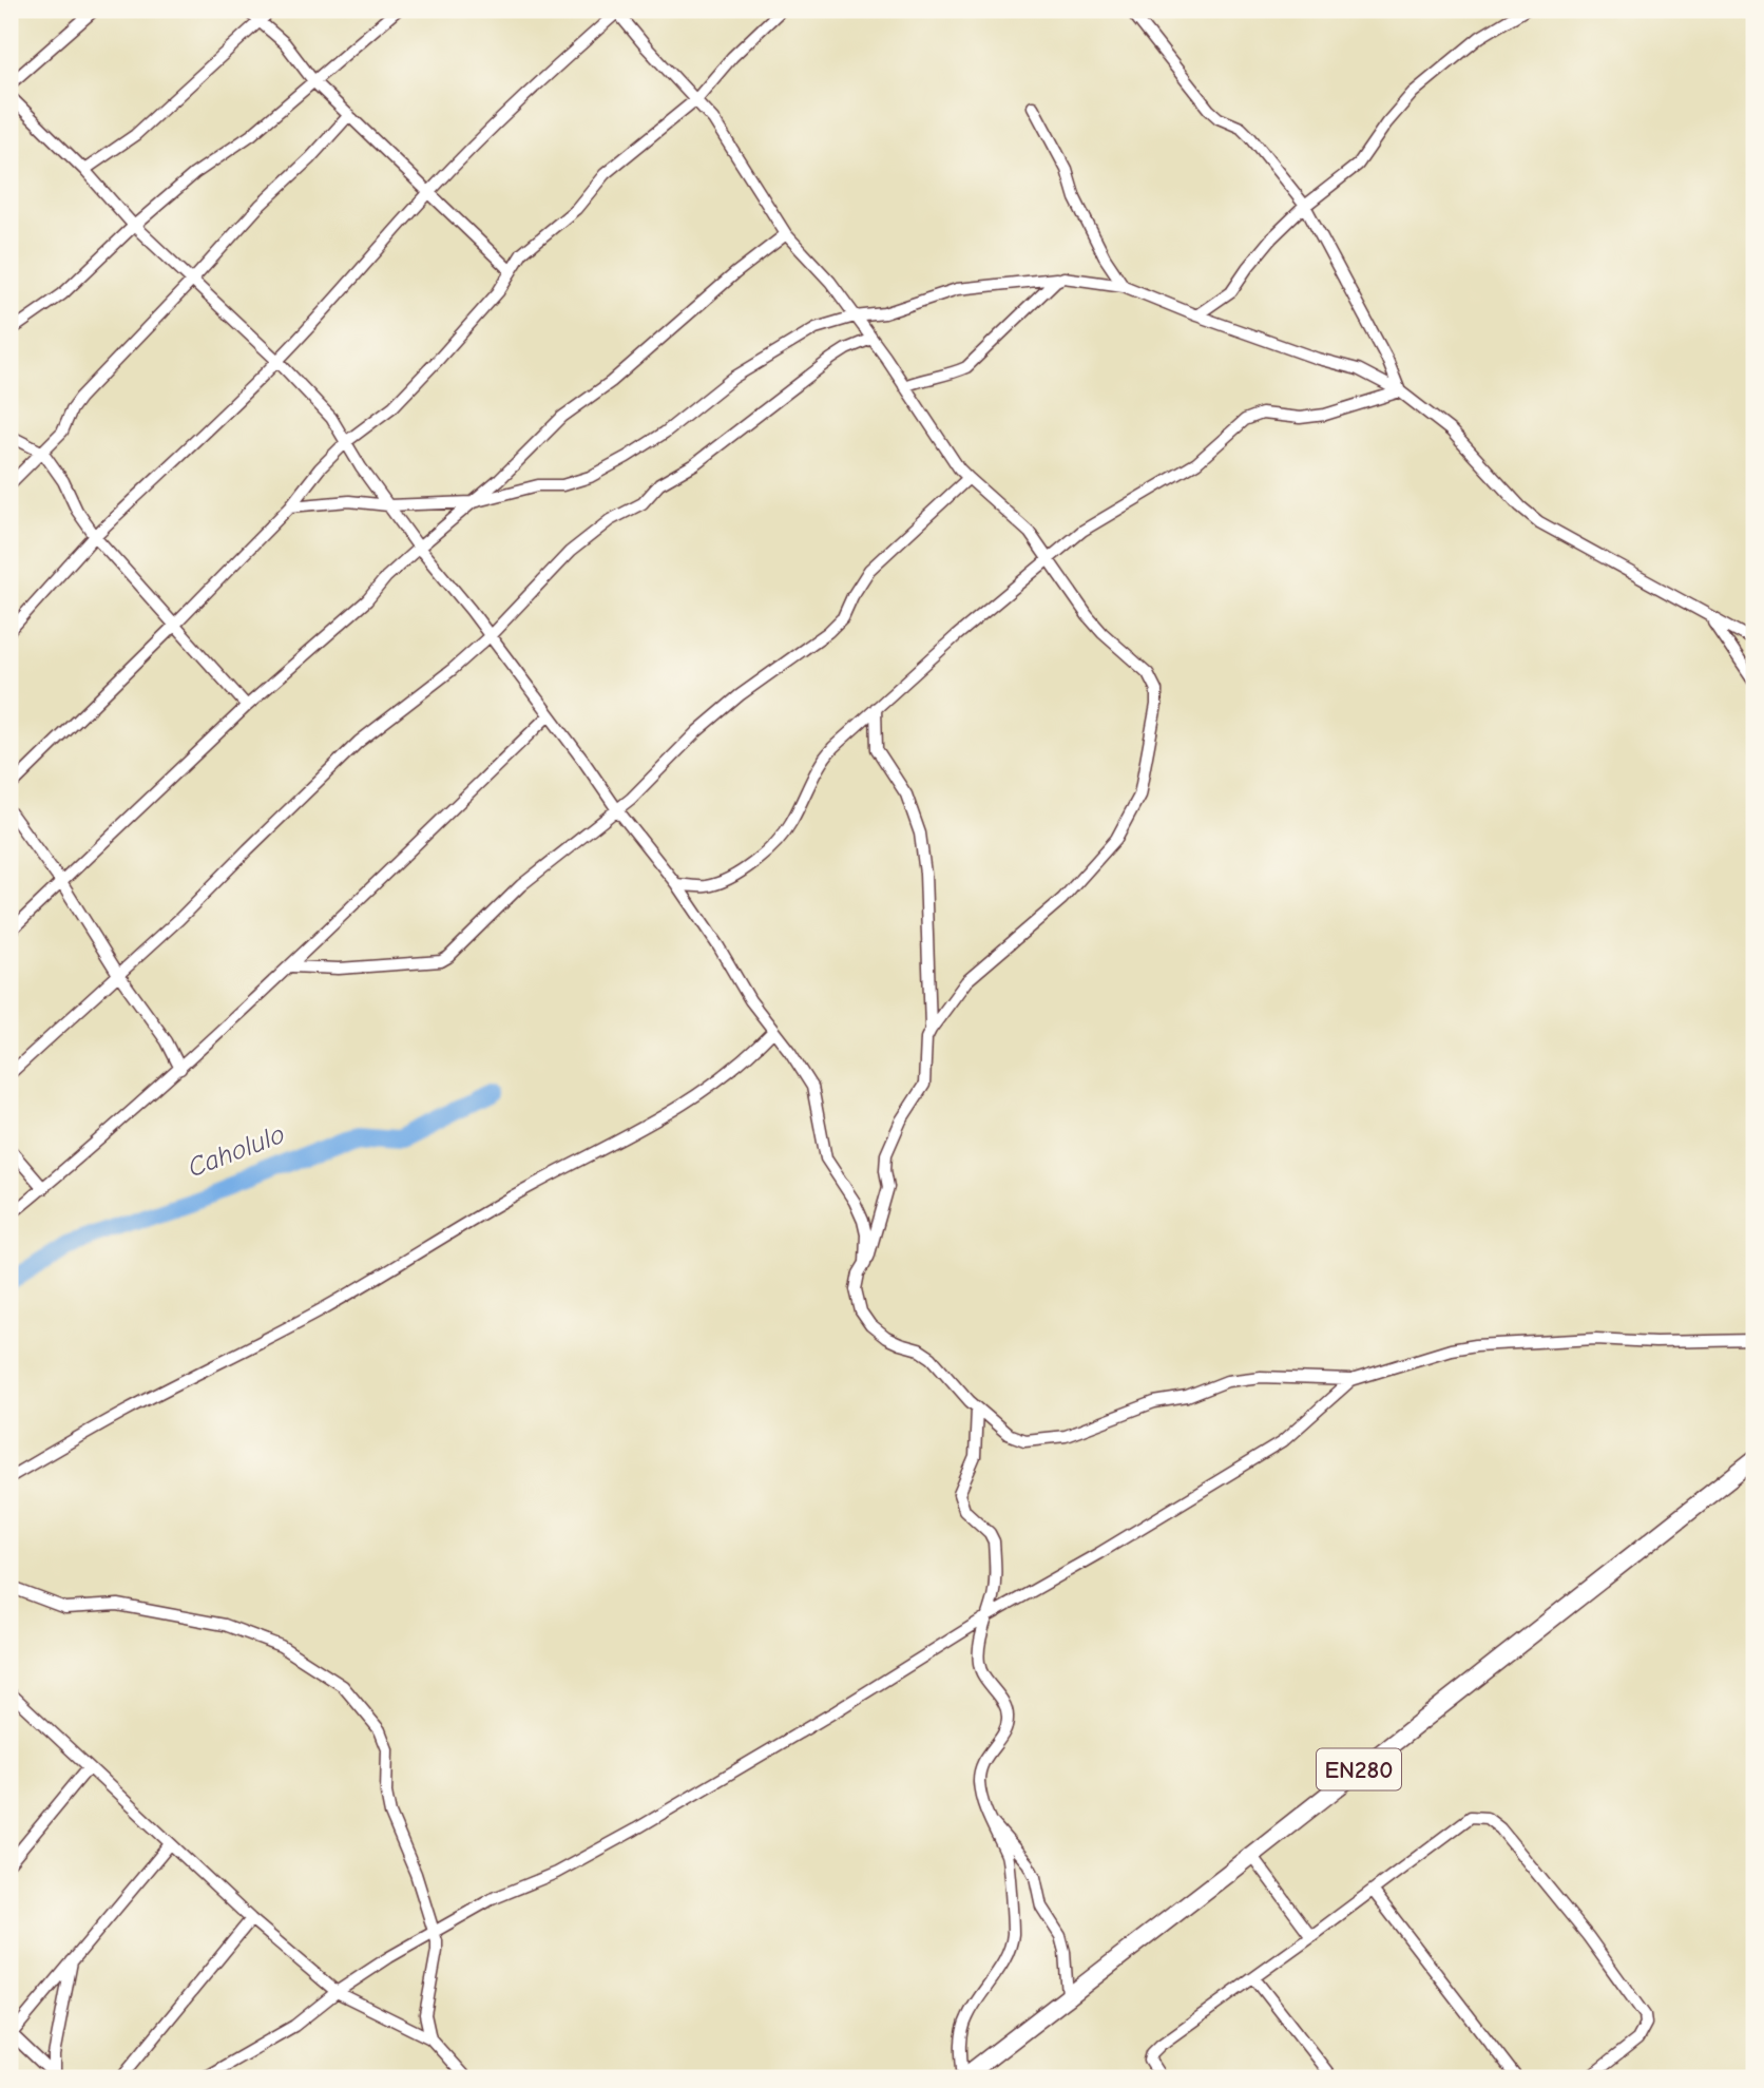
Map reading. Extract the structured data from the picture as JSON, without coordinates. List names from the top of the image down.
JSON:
{
  "streets": {
    "main road": ["EN280"]
  },
  "water": ["Caholulo"]
}
